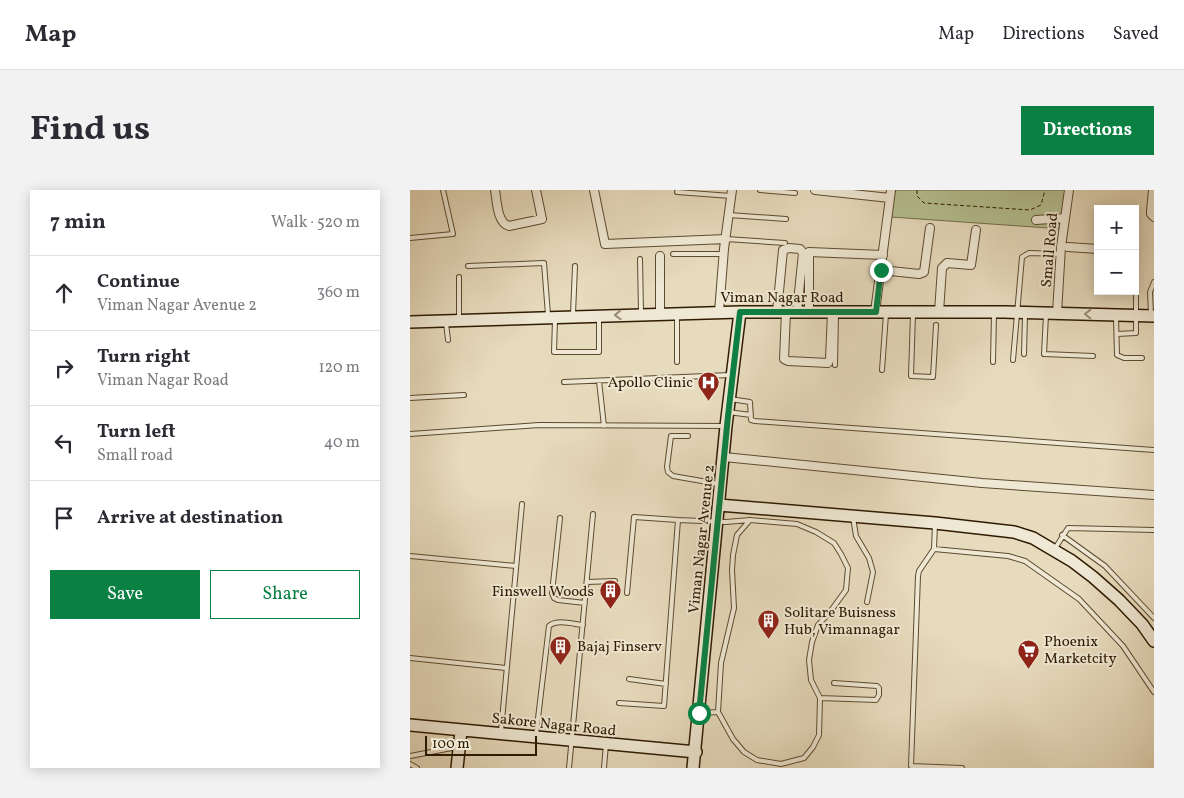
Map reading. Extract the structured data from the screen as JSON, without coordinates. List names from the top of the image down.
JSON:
{
  "streets": {
    "street": [
      "Small Road",
      "Viman Nagar Road",
      "Viman Nagar Avenue 2",
      "Sakore Nagar Road"
    ]
  },
  "crossings": [
    ["Small Road", "Viman Nagar Road"],
    ["Viman Nagar Road", "Viman Nagar Avenue 2"],
    ["Viman Nagar Avenue 2", "Sakore Nagar Road"]
  ],
  "places": {
    "hospital": ["Apollo Clinic"],
    "building": ["Finswell Woods", "Solitare Buisness Hub, Vimannagar", "Bajaj Finserv"],
    "supermarket": ["Phoenix Marketcity"]
  },
  "scale_bar": "100 m",
  "page": {
    "header": "Map",
    "nav": ["Map", "Directions", "Saved"],
    "title": "Find us",
    "buttons": [
      "Directions",
      ["Save", "Share"]
    ],
    "heading": ["7 min", "Walk · 520 m"],
    "map_buttons": ["+", "−"],
    "list": [
      ["Continue", "Viman Nagar Avenue 2", "360 m"],
      ["Turn right", "Viman Nagar Road", "120 m"],
      ["Turn left", "Small road", "40 m"],
      "Arrive at destination"
    ],
    "scale": "100 m"
  }
}
